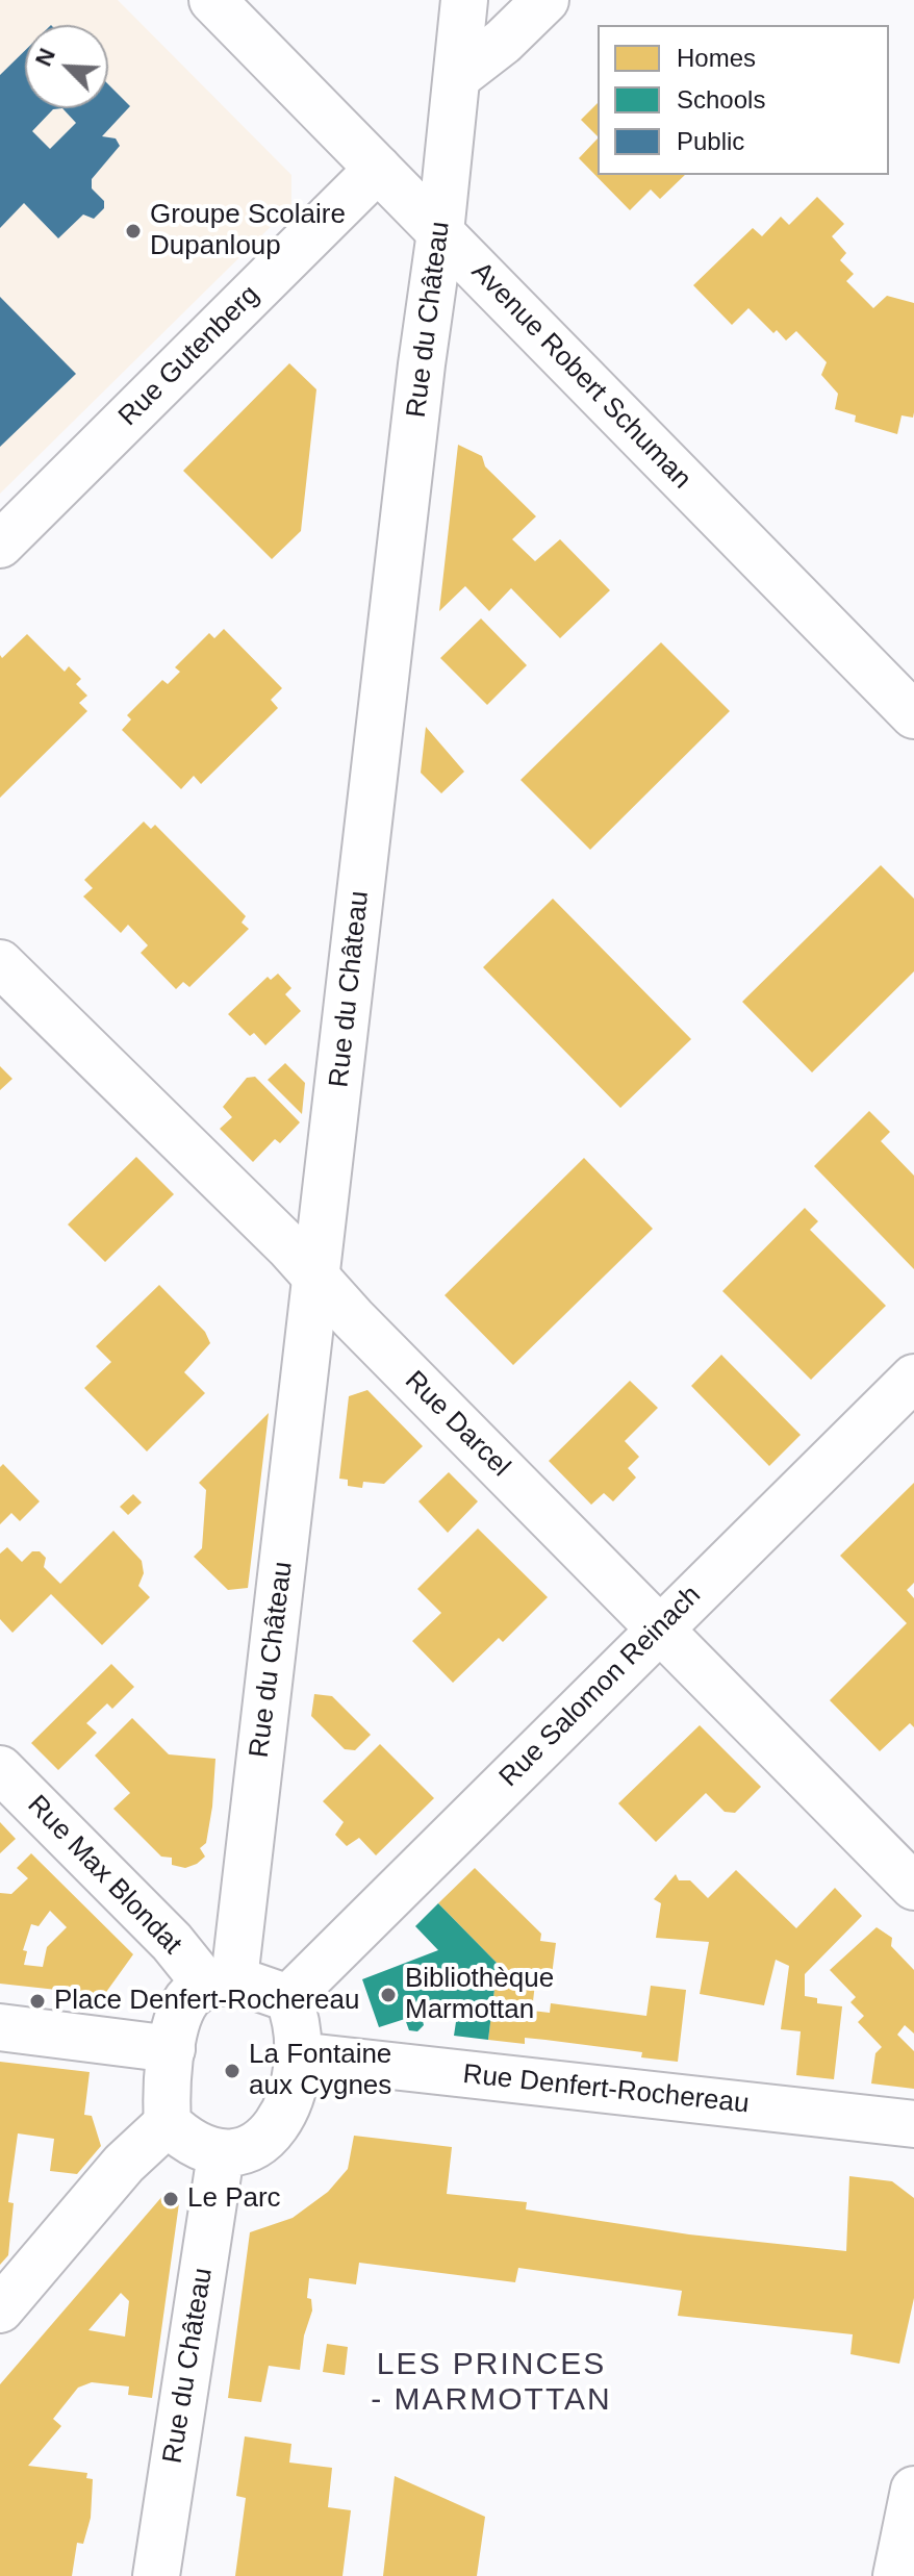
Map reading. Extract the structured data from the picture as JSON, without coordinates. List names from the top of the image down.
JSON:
{
  "streets": {
    "street": [
      "Rue du Château",
      "Rue Gutenberg",
      "Avenue Robert Schuman",
      "Rue Darcel",
      "Rue Salomon Reinach",
      "Rue Max Blondat",
      "Rue Denfert-Rochereau"
    ]
  },
  "crossings": [
    ["Rue du Château", "Avenue Robert Schuman"],
    ["Rue du Château", "Rue Darcel"],
    ["Rue du Château", "Rue Salomon Reinach"],
    ["Rue du Château", "Rue Max Blondat"],
    ["Rue du Château", "Rue Denfert-Rochereau"],
    ["Rue Gutenberg", "Avenue Robert Schuman"],
    ["Rue Darcel", "Rue Salomon Reinach"],
    ["Rue Salomon Reinach", "Rue Max Blondat"],
    ["Rue Salomon Reinach", "Rue Denfert-Rochereau"],
    ["Rue Max Blondat", "Rue Denfert-Rochereau"]
  ],
  "districts": ["LES PRINCES - MARMOTTAN"],
  "places": [
    "Groupe Scolaire Dupanloup",
    "Bibliothèque Marmottan",
    "Place Denfert-Rochereau",
    "La Fontaine aux Cygnes",
    "Le Parc"
  ],
  "legend": ["Homes", "Schools", "Public"],
  "north": "top left"
}
